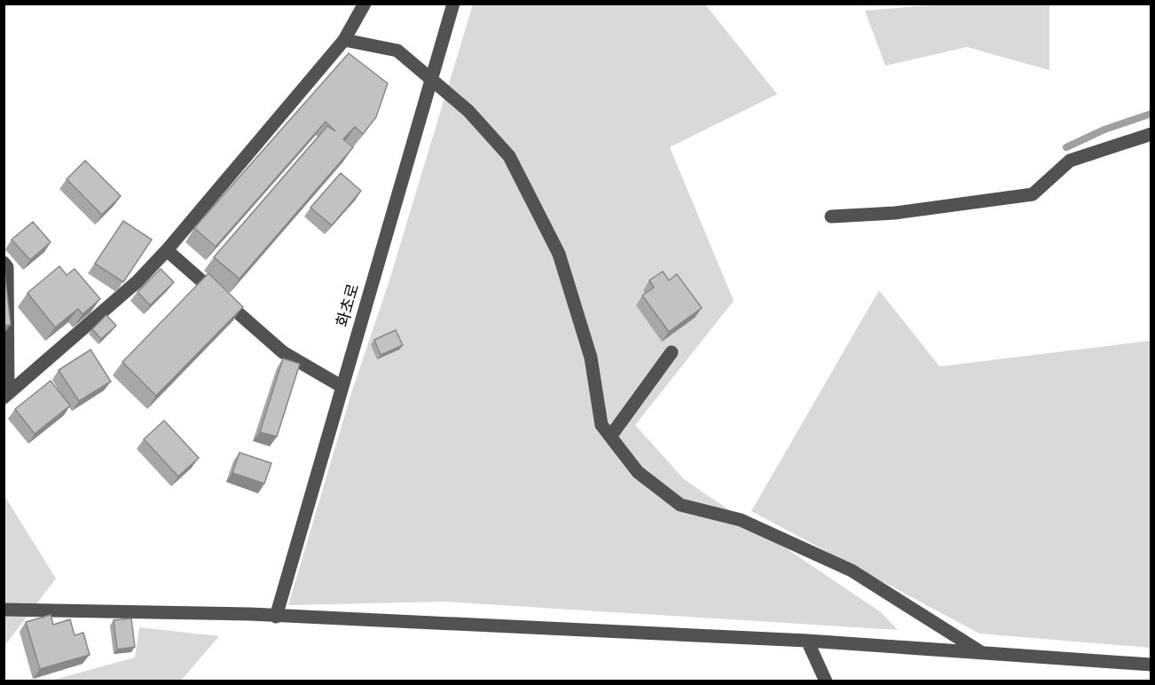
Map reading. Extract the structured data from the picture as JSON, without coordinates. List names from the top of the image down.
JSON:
{
  "streets": {
    "street": ["화초로"]
  }
}
